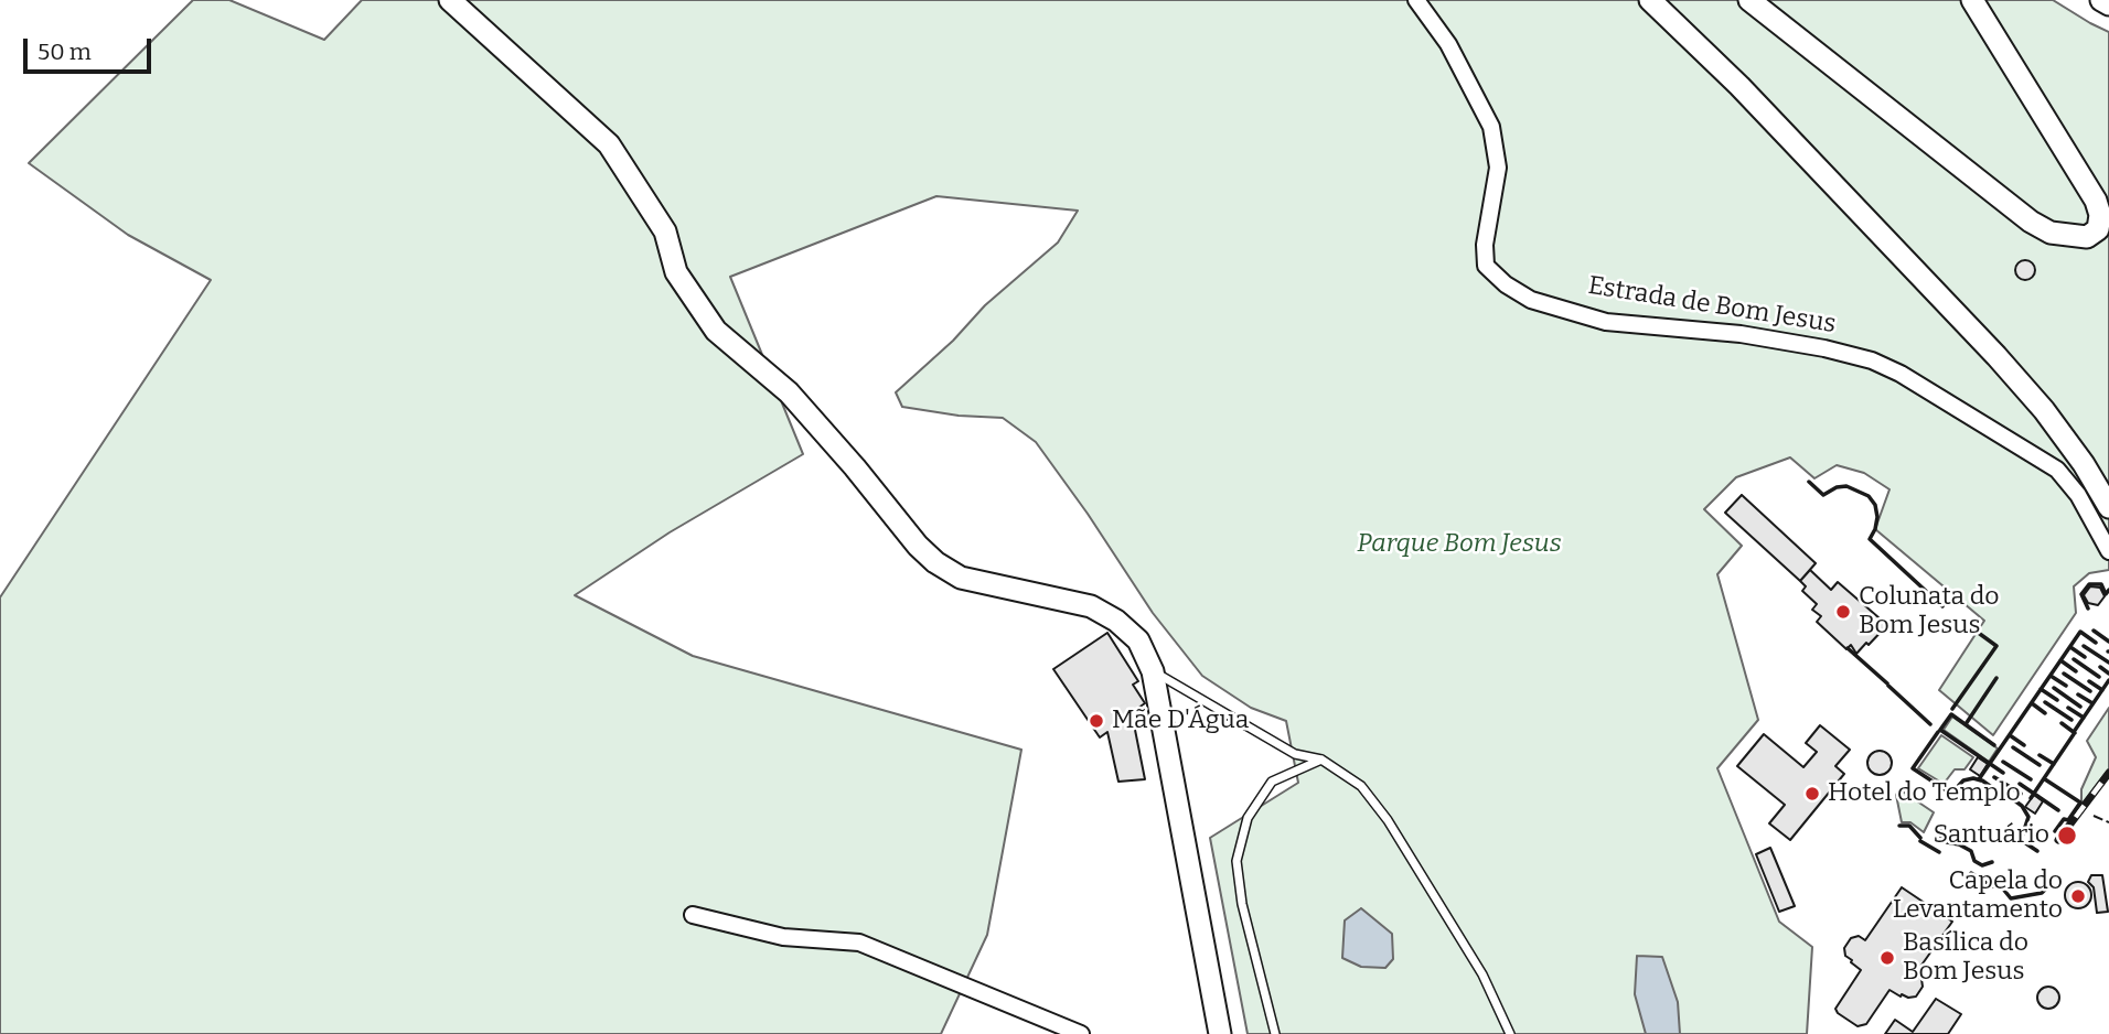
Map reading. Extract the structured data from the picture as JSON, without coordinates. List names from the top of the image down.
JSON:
{
  "streets": {
    "street": ["Estrada de Bom Jesus"]
  },
  "parks": ["Parque Bom Jesus"],
  "places": [
    "Colunata do Bom Jesus",
    "Mãe D'Água",
    "Hotel do Templo",
    "Santuário",
    "Capela do Levantamento",
    "Basílica do Bom Jesus"
  ],
  "scale_bar": "50 m"
}
